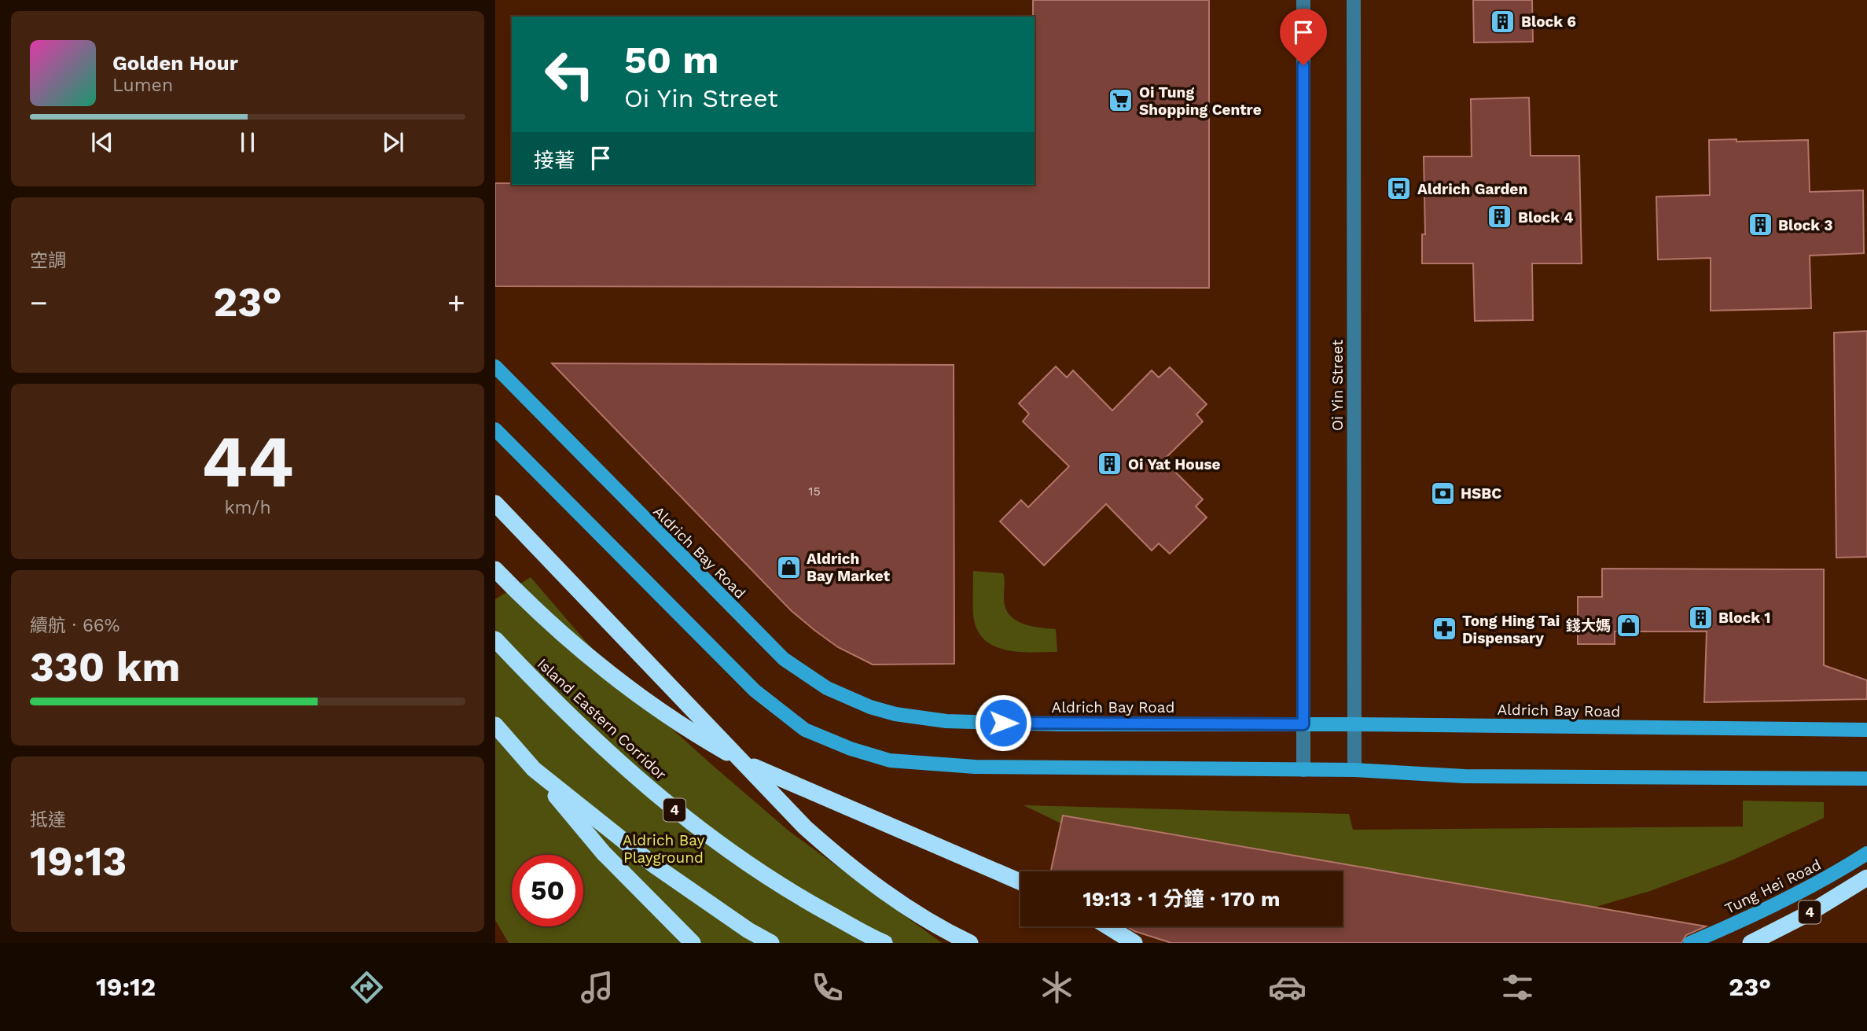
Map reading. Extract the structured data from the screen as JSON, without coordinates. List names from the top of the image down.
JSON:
{
  "streets": {
    "highway": ["Island Eastern Corridor", "4"],
    "main road": ["Aldrich Bay Road", "Tung Hei Road"],
    "street": ["Oi Yin Street"]
  },
  "crossings": [
    ["Oi Yin Street", "Aldrich Bay Road"]
  ],
  "parks": ["Aldrich Bay Playground"],
  "places": {
    "building": [
      "Block 6",
      "Block 4",
      "Block 3",
      "Oi Yat House",
      "Block 1"
    ],
    "supermarket": ["Oi Tung Shopping Centre"],
    "bus stop": ["Aldrich Garden"],
    "bank": ["HSBC"],
    "shop": ["Aldrich Bay Market", "錢大媽"],
    "pharmacy": ["Tong Hing Tai Dispensary"]
  },
  "house_numbers": ["15"],
  "page": {
    "turn": ["50 m", "Oi Yin Street"],
    "song": ["Golden Hour", "Lumen"],
    "then": "接著",
    "tile": [
      "空調",
      ["44", "km/h"],
      ["續航 · 66%", "330 km"],
      ["抵達", "19:13"]
    ],
    "heat": ["−", "23°", "+"],
    "limit": "50",
    "trip": "19:13 · 1 分鐘 · 170 m",
    "tabs": ["19:12", "23°"]
  }
}
